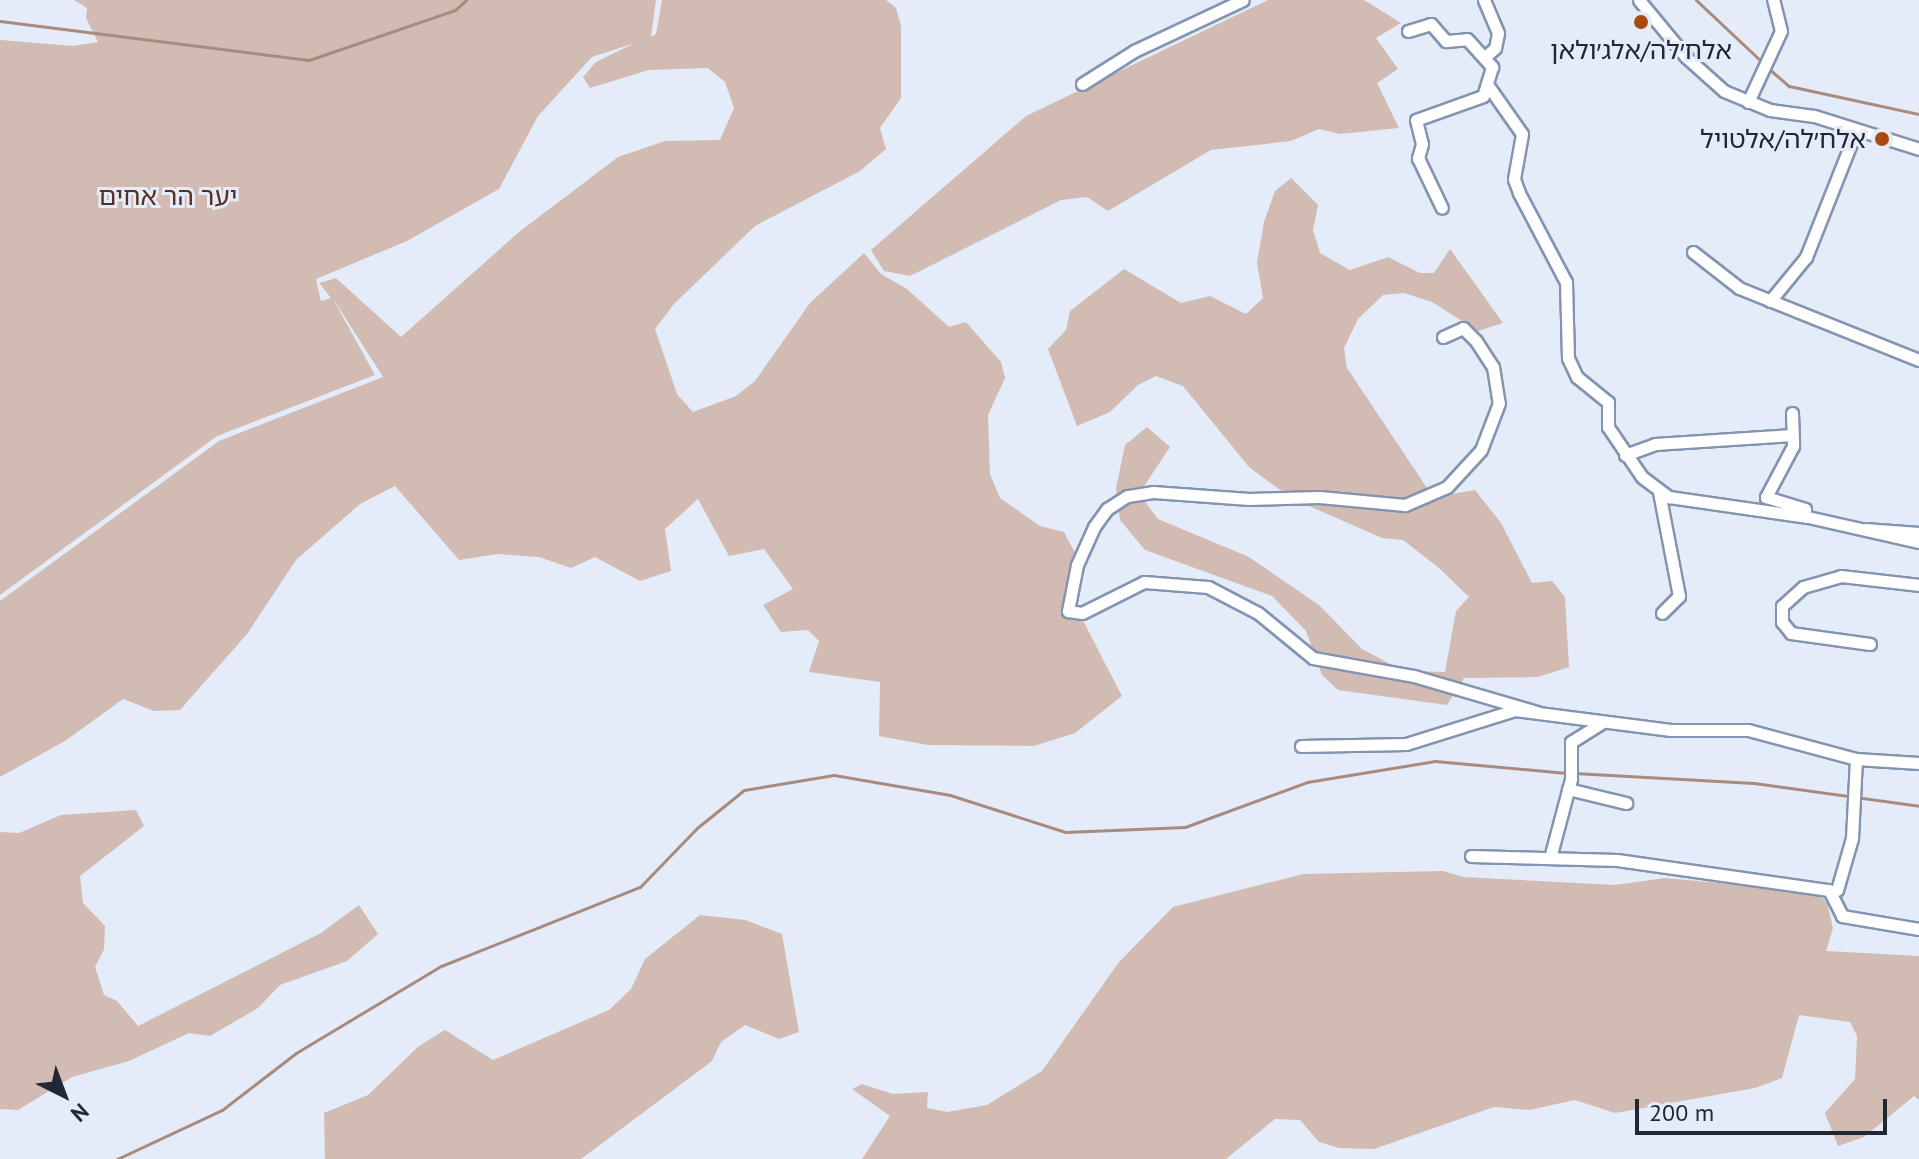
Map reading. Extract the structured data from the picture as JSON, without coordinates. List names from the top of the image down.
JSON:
{
  "parks": ["יער הר אחים"],
  "places": ["אלח׳לה/אלג׳ולאן", "אלח׳לה/אלטויל"],
  "scale_bar": "200 m",
  "north": "bottom right"
}
